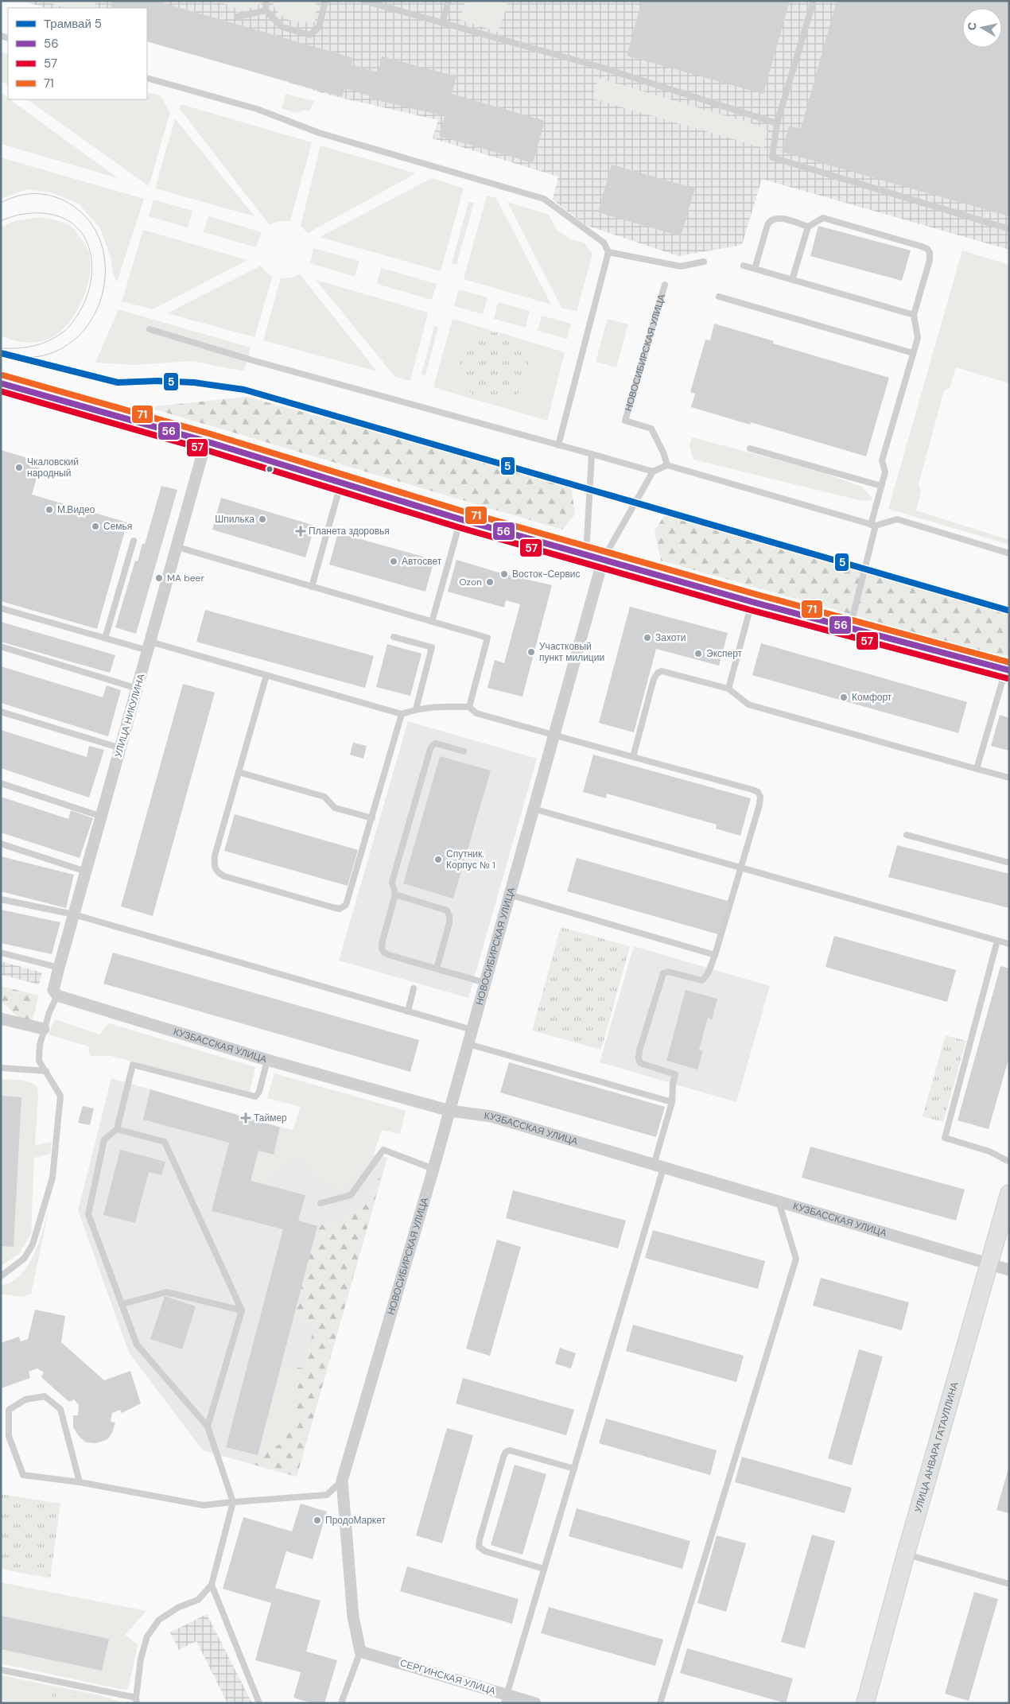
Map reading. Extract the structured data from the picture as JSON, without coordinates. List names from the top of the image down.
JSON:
{
  "streets": {
    "main road": ["УЛИЦА АНВАРА ГАТАУЛЛИНА"],
    "street": [
      "НОВОСИБИРСКАЯ УЛИЦА",
      "УЛИЦА НИКУЛИНА",
      "КУЗБАССКАЯ УЛИЦА",
      "СЕРГИНСКАЯ УЛИЦА"
    ]
  },
  "crossings": [
    ["НОВОСИБИРСКАЯ УЛИЦА", "КУЗБАССКАЯ УЛИЦА"],
    ["НОВОСИБИРСКАЯ УЛИЦА", "СЕРГИНСКАЯ УЛИЦА"],
    ["УЛИЦА НИКУЛИНА", "КУЗБАССКАЯ УЛИЦА"],
    ["КУЗБАССКАЯ УЛИЦА", "УЛИЦА АНВАРА ГАТАУЛЛИНА"]
  ],
  "places": {
    "other": [
      "Чкаловский народный",
      "М.Видео",
      "Шпилька",
      "Семья",
      "Автосвет",
      "Восток-Сервис",
      "MA beer",
      "Ozon",
      "Захоти",
      "Участковый пункт милиции",
      "Эксперт",
      "Комфорт",
      "Спутник. Корпус № 1",
      "ПродоМаркет"
    ],
    "health": ["Планета здоровья", "Таймер"]
  },
  "lines": [
    "tram line 5",
    "transit line 71",
    "transit line 56",
    "transit line 57"
  ],
  "legend": [
    "Трамвай 5",
    "56",
    "57",
    "71"
  ],
  "north": "left"
}
